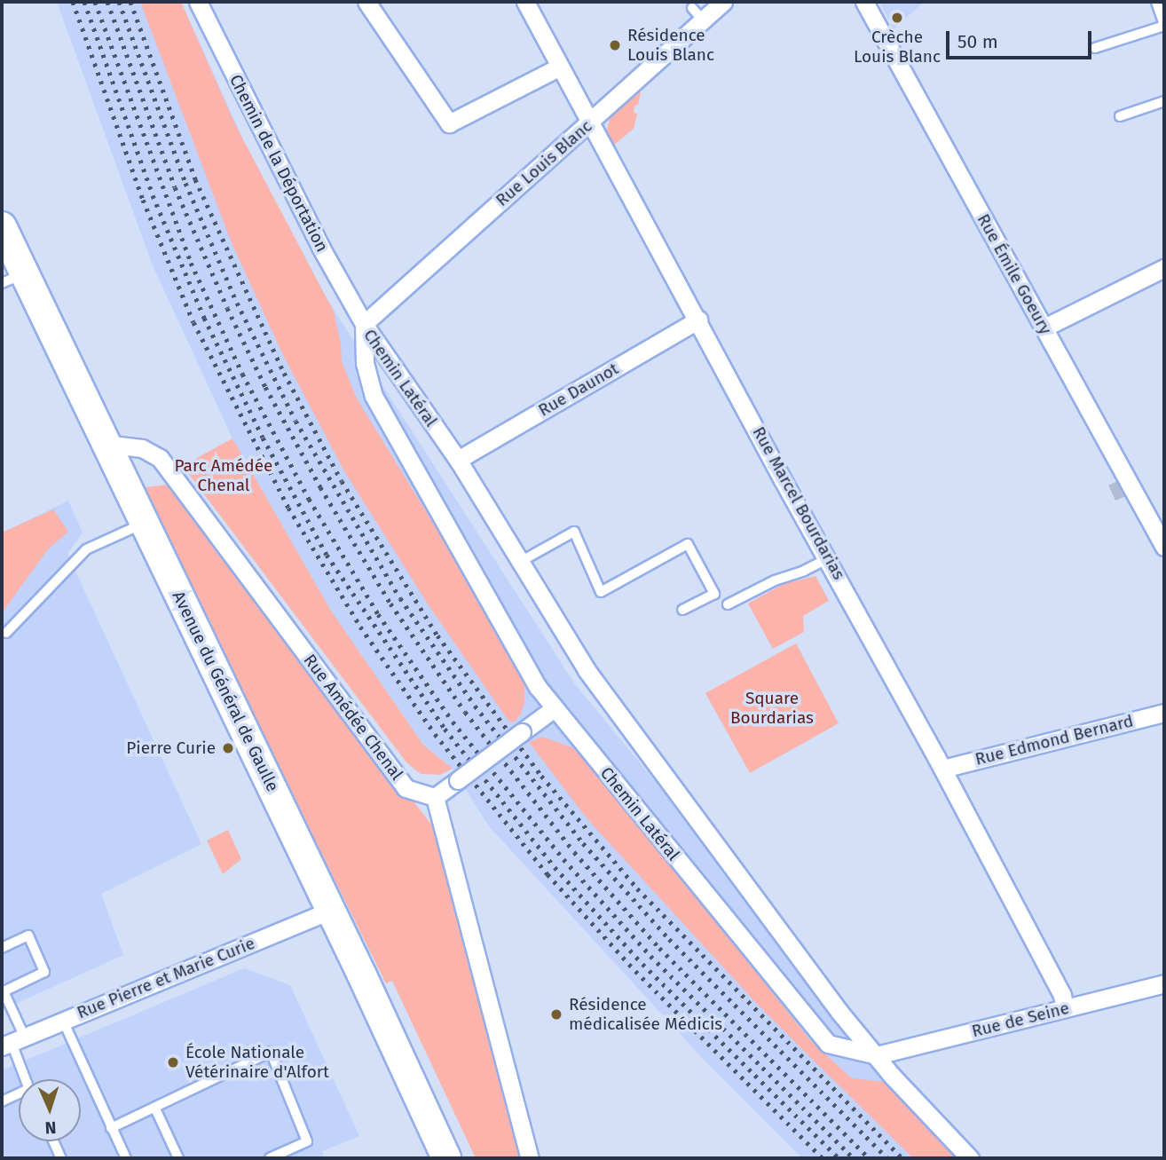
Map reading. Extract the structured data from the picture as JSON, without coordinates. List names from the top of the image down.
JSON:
{
  "streets": {
    "main road": ["Avenue du Général de Gaulle"],
    "street": [
      "Chemin de la Déportation",
      "Rue Louis Blanc",
      "Rue Émile Goeury",
      "Chemin Latéral",
      "Rue Daunot",
      "Rue Marcel Bourdarias",
      "Rue Amédée Chenal",
      "Rue Edmond Bernard",
      "Rue Pierre et Marie Curie",
      "Rue de Seine"
    ]
  },
  "crossings": [
    ["Chemin de la Déportation", "Rue Louis Blanc"],
    ["Chemin de la Déportation", "Chemin Latéral"],
    ["Rue Louis Blanc", "Chemin Latéral"],
    ["Rue Louis Blanc", "Rue Marcel Bourdarias"],
    ["Chemin Latéral", "Rue Daunot"],
    ["Chemin Latéral", "Rue de Seine"],
    ["Rue Daunot", "Rue Marcel Bourdarias"],
    ["Rue Marcel Bourdarias", "Rue Edmond Bernard"],
    ["Rue Marcel Bourdarias", "Rue de Seine"],
    ["Avenue du Général de Gaulle", "Rue Amédée Chenal"],
    ["Avenue du Général de Gaulle", "Rue Pierre et Marie Curie"]
  ],
  "parks": ["Parc Amédée Chenal", "Square Bourdarias"],
  "places": [
    "Crèche Louis Blanc",
    "Résidence Louis Blanc",
    "Pierre Curie",
    "Résidence médicalisée Médicis",
    "École Nationale Vétérinaire d'Alfort"
  ],
  "scale_bar": "50 m",
  "north": "bottom"
}
